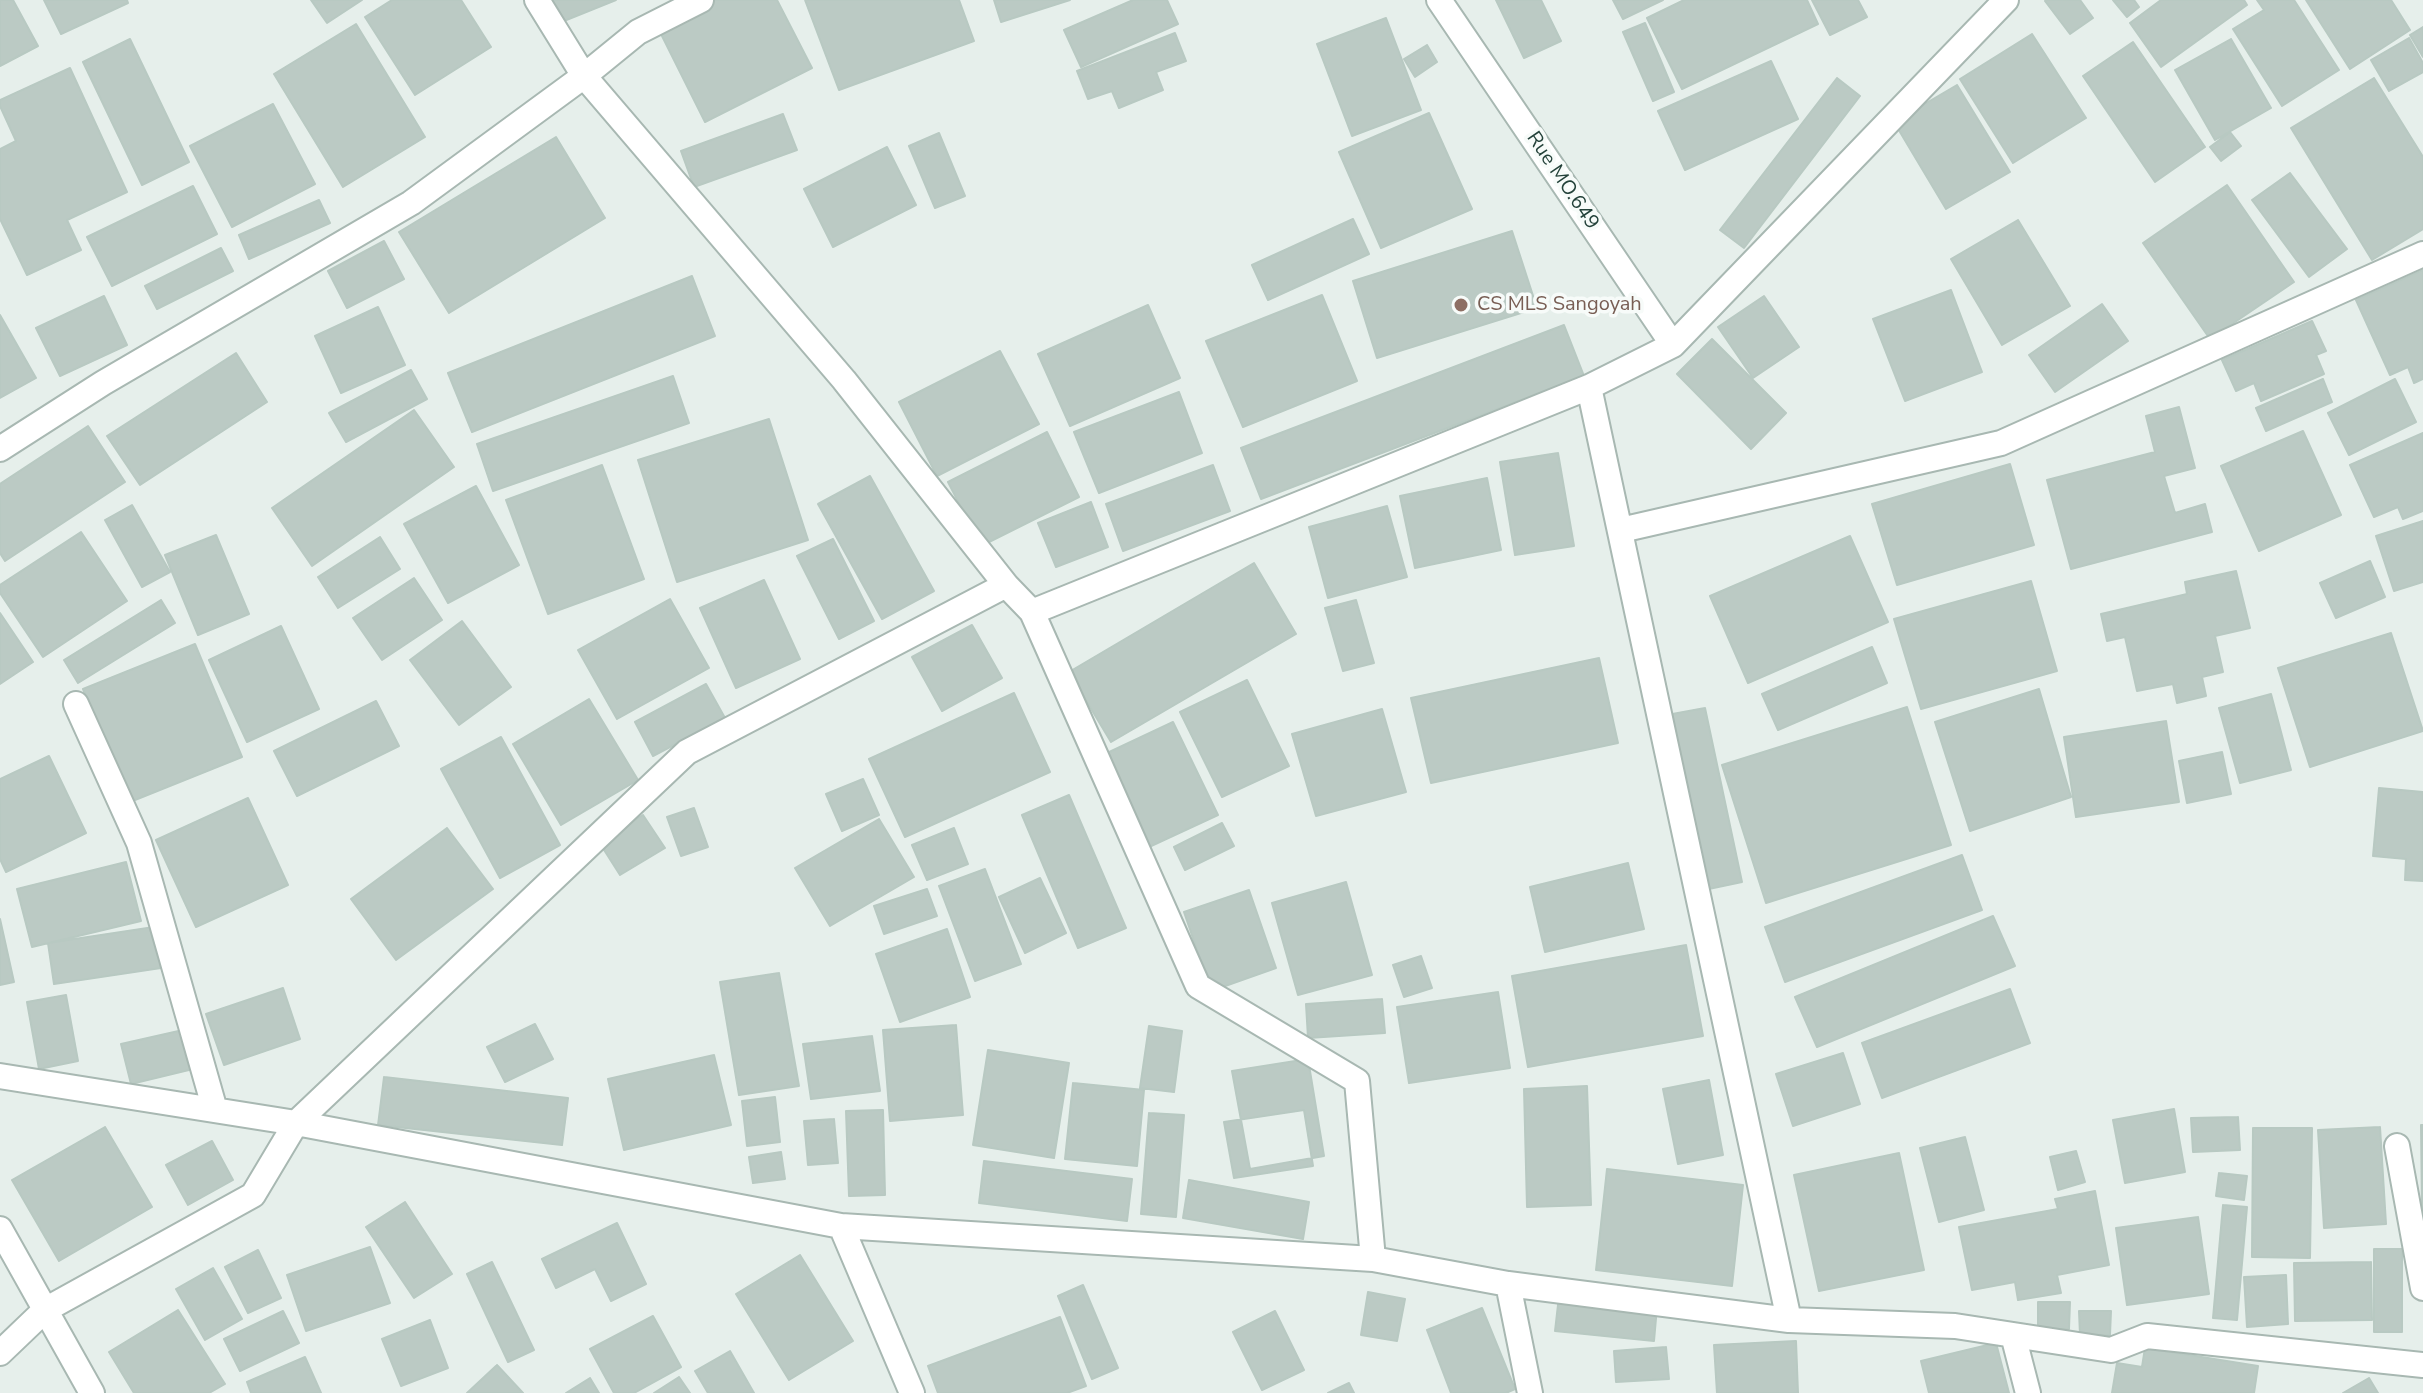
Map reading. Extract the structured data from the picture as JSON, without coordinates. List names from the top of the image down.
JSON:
{
  "streets": {
    "street": ["Rue MO.649"]
  },
  "places": ["CS MLS Sangoyah"]
}
